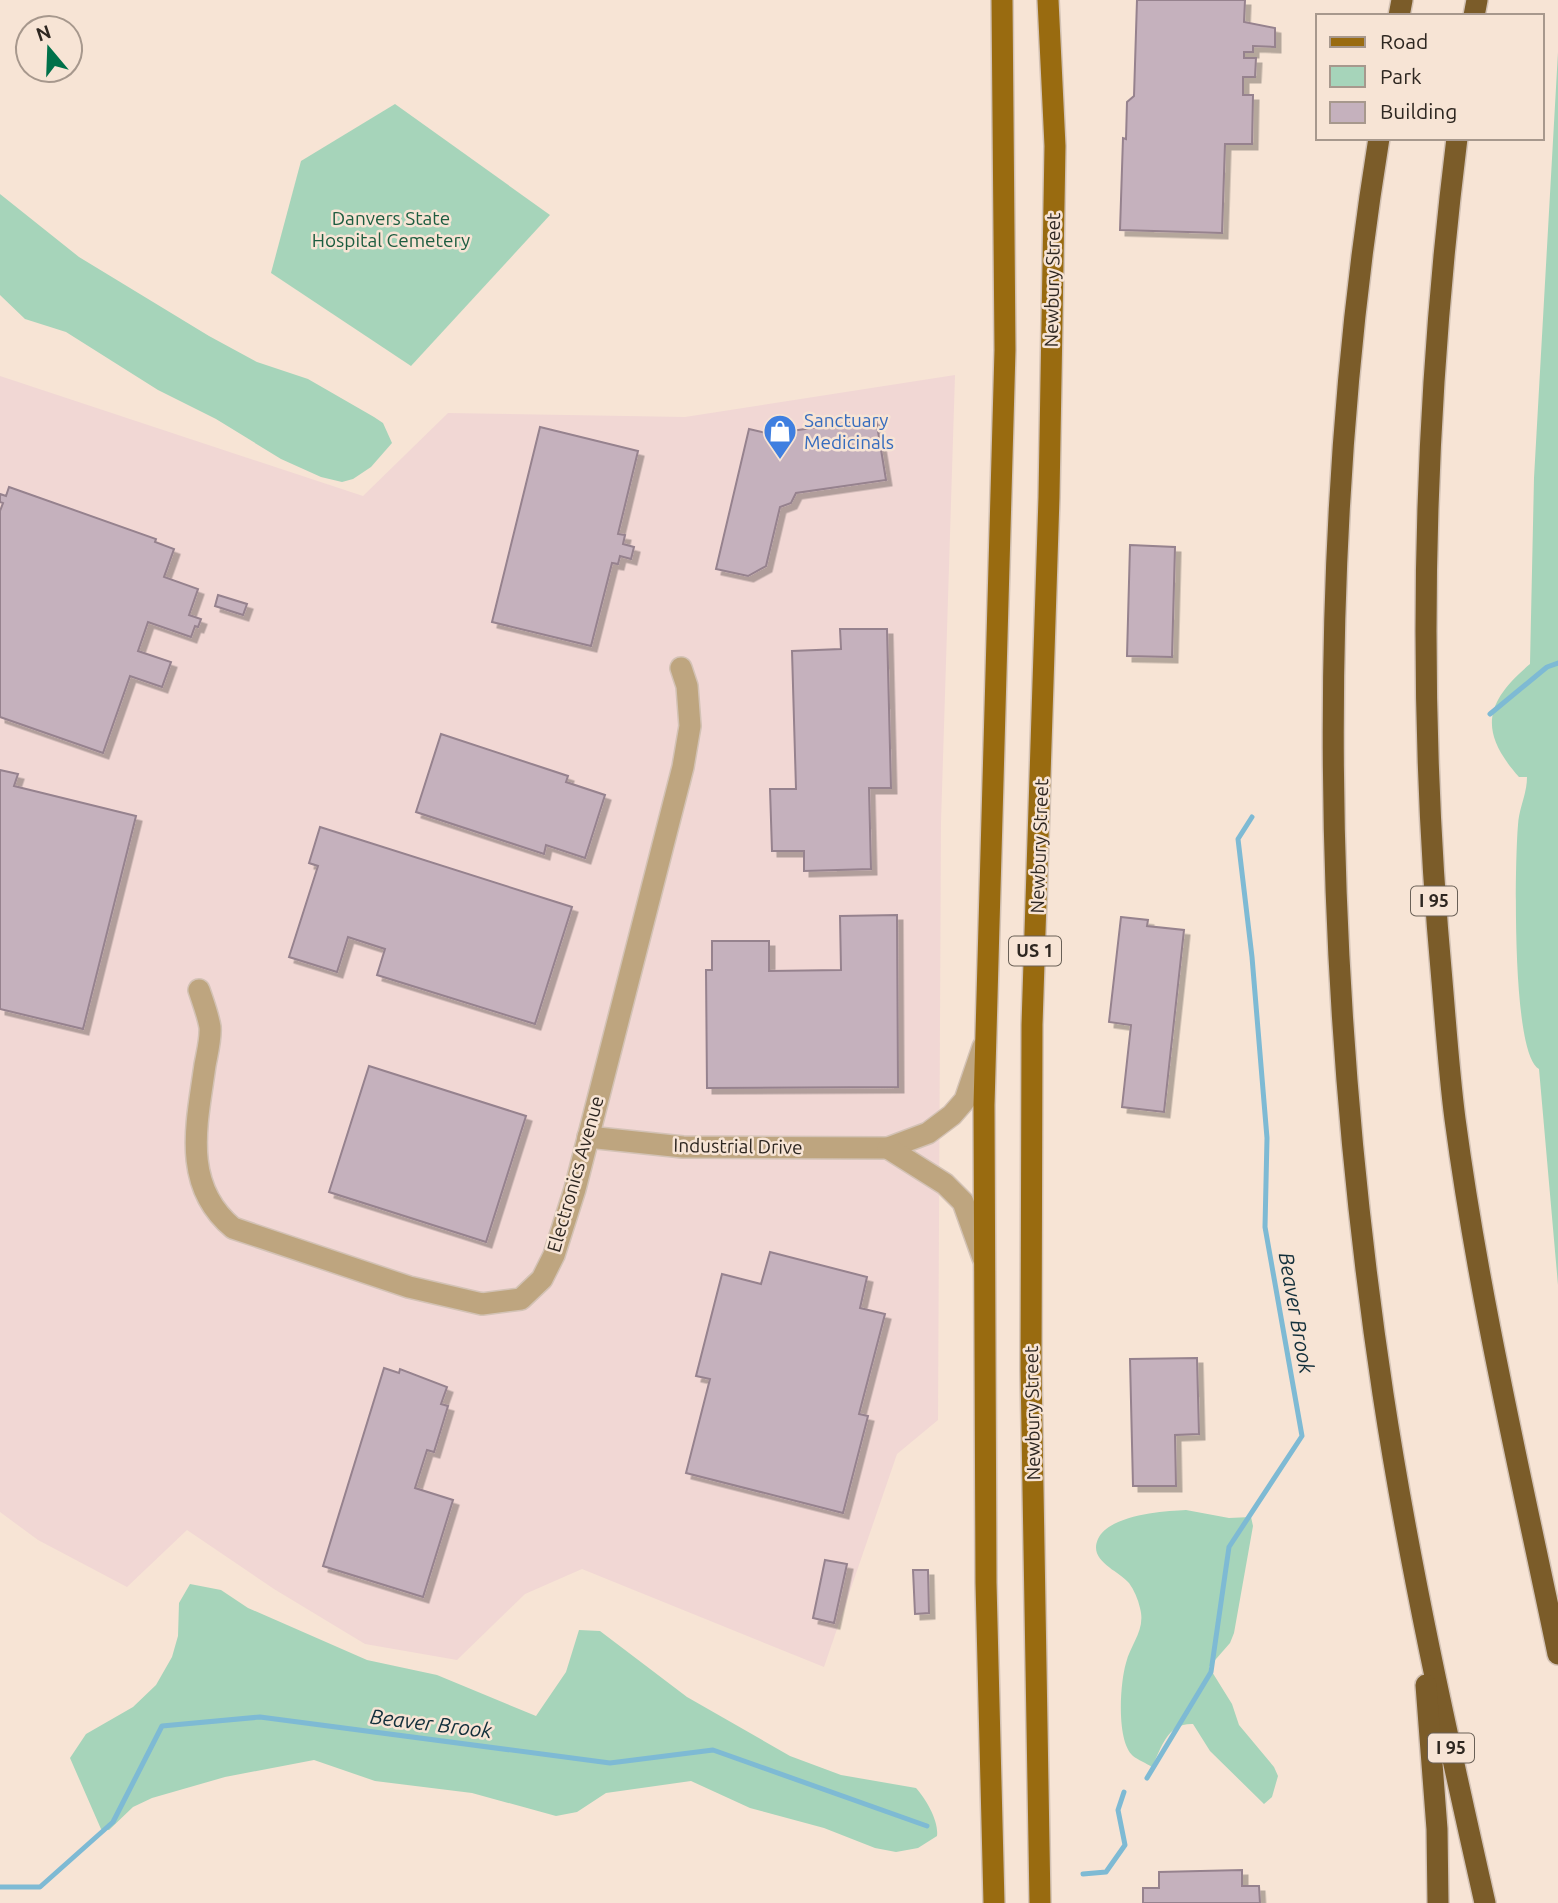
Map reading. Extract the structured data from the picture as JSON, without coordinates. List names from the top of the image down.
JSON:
{
  "streets": {
    "highway": ["I 95"],
    "main road": ["Newbury Street", "US 1"],
    "street": ["Industrial Drive", "Electronics Avenue"]
  },
  "crossings": [
    ["US 1", "Industrial Drive"],
    ["Industrial Drive", "Electronics Avenue"]
  ],
  "water": ["Beaver Brook"],
  "parks": ["Danvers State Hospital Cemetery"],
  "places": {
    "shop": ["Sanctuary Medicinals"]
  },
  "legend": ["Road", "Park", "Building"],
  "north": "top"
}
